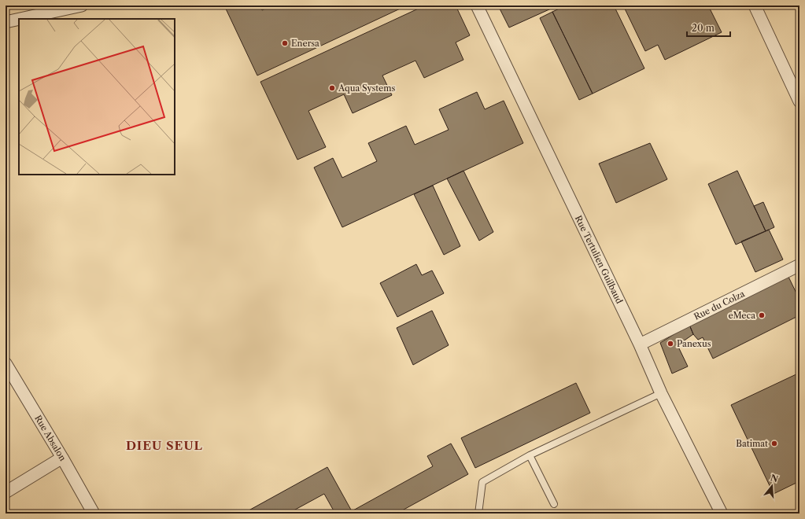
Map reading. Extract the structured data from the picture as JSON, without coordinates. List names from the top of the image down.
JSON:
{
  "streets": {
    "street": ["Rue Tertulien Guilbaud", "Rue du Colza", "Rue Absalon"]
  },
  "crossings": [
    ["Rue Tertulien Guilbaud", "Rue du Colza"]
  ],
  "districts": ["DIEU SEUL"],
  "places": [
    "Enersa",
    "Aqua Systems",
    "eMeca",
    "Panexus",
    "Batimat"
  ],
  "scale_bar": "20 m",
  "north": "top"
}
